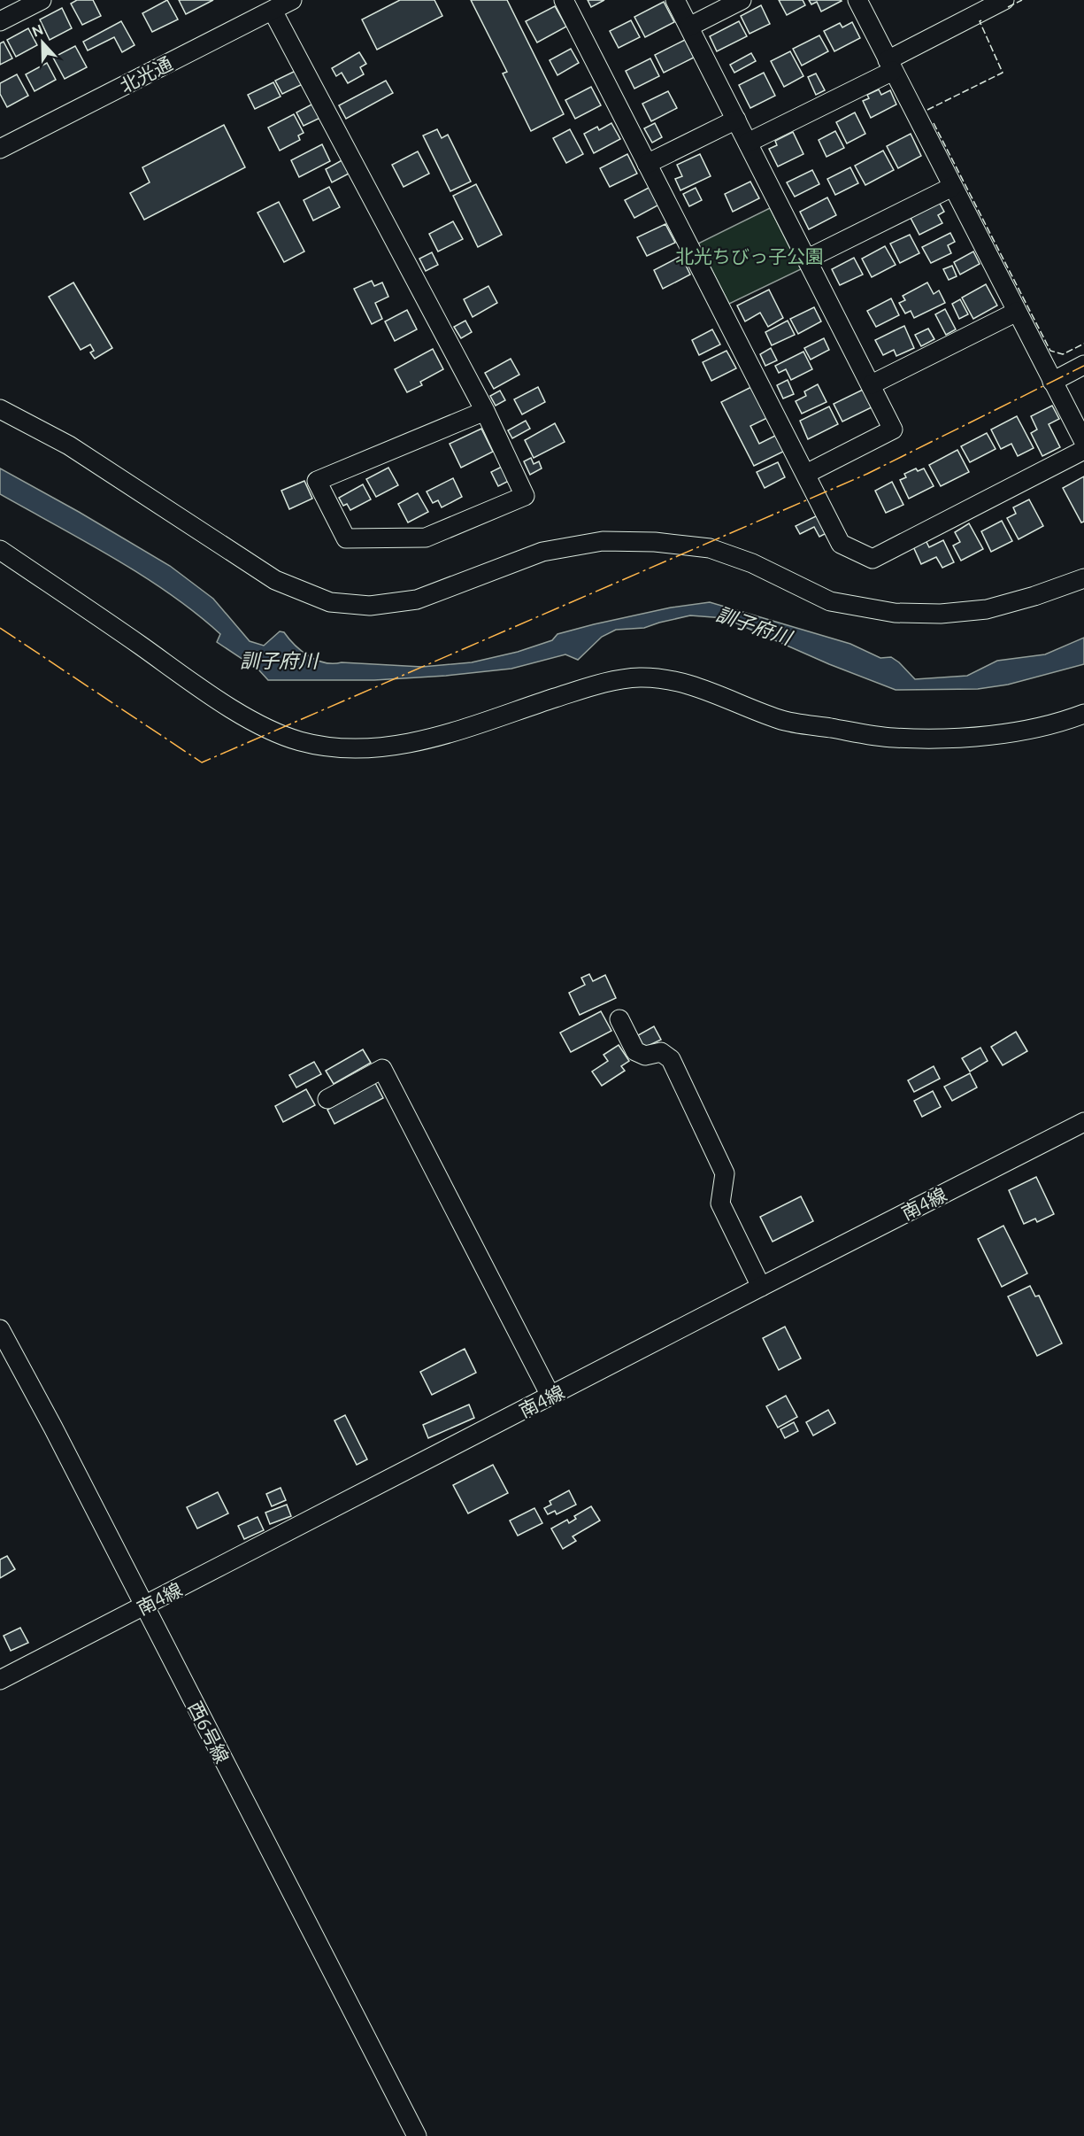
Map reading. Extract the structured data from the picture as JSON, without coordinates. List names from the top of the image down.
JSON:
{
  "streets": {
    "street": ["北光通", "南4線", "西6号線"]
  },
  "crossings": [
    ["南4線", "西6号線"]
  ],
  "water": ["訓子府川"],
  "parks": ["北光ちびっ子公園"],
  "north": "top"
}
